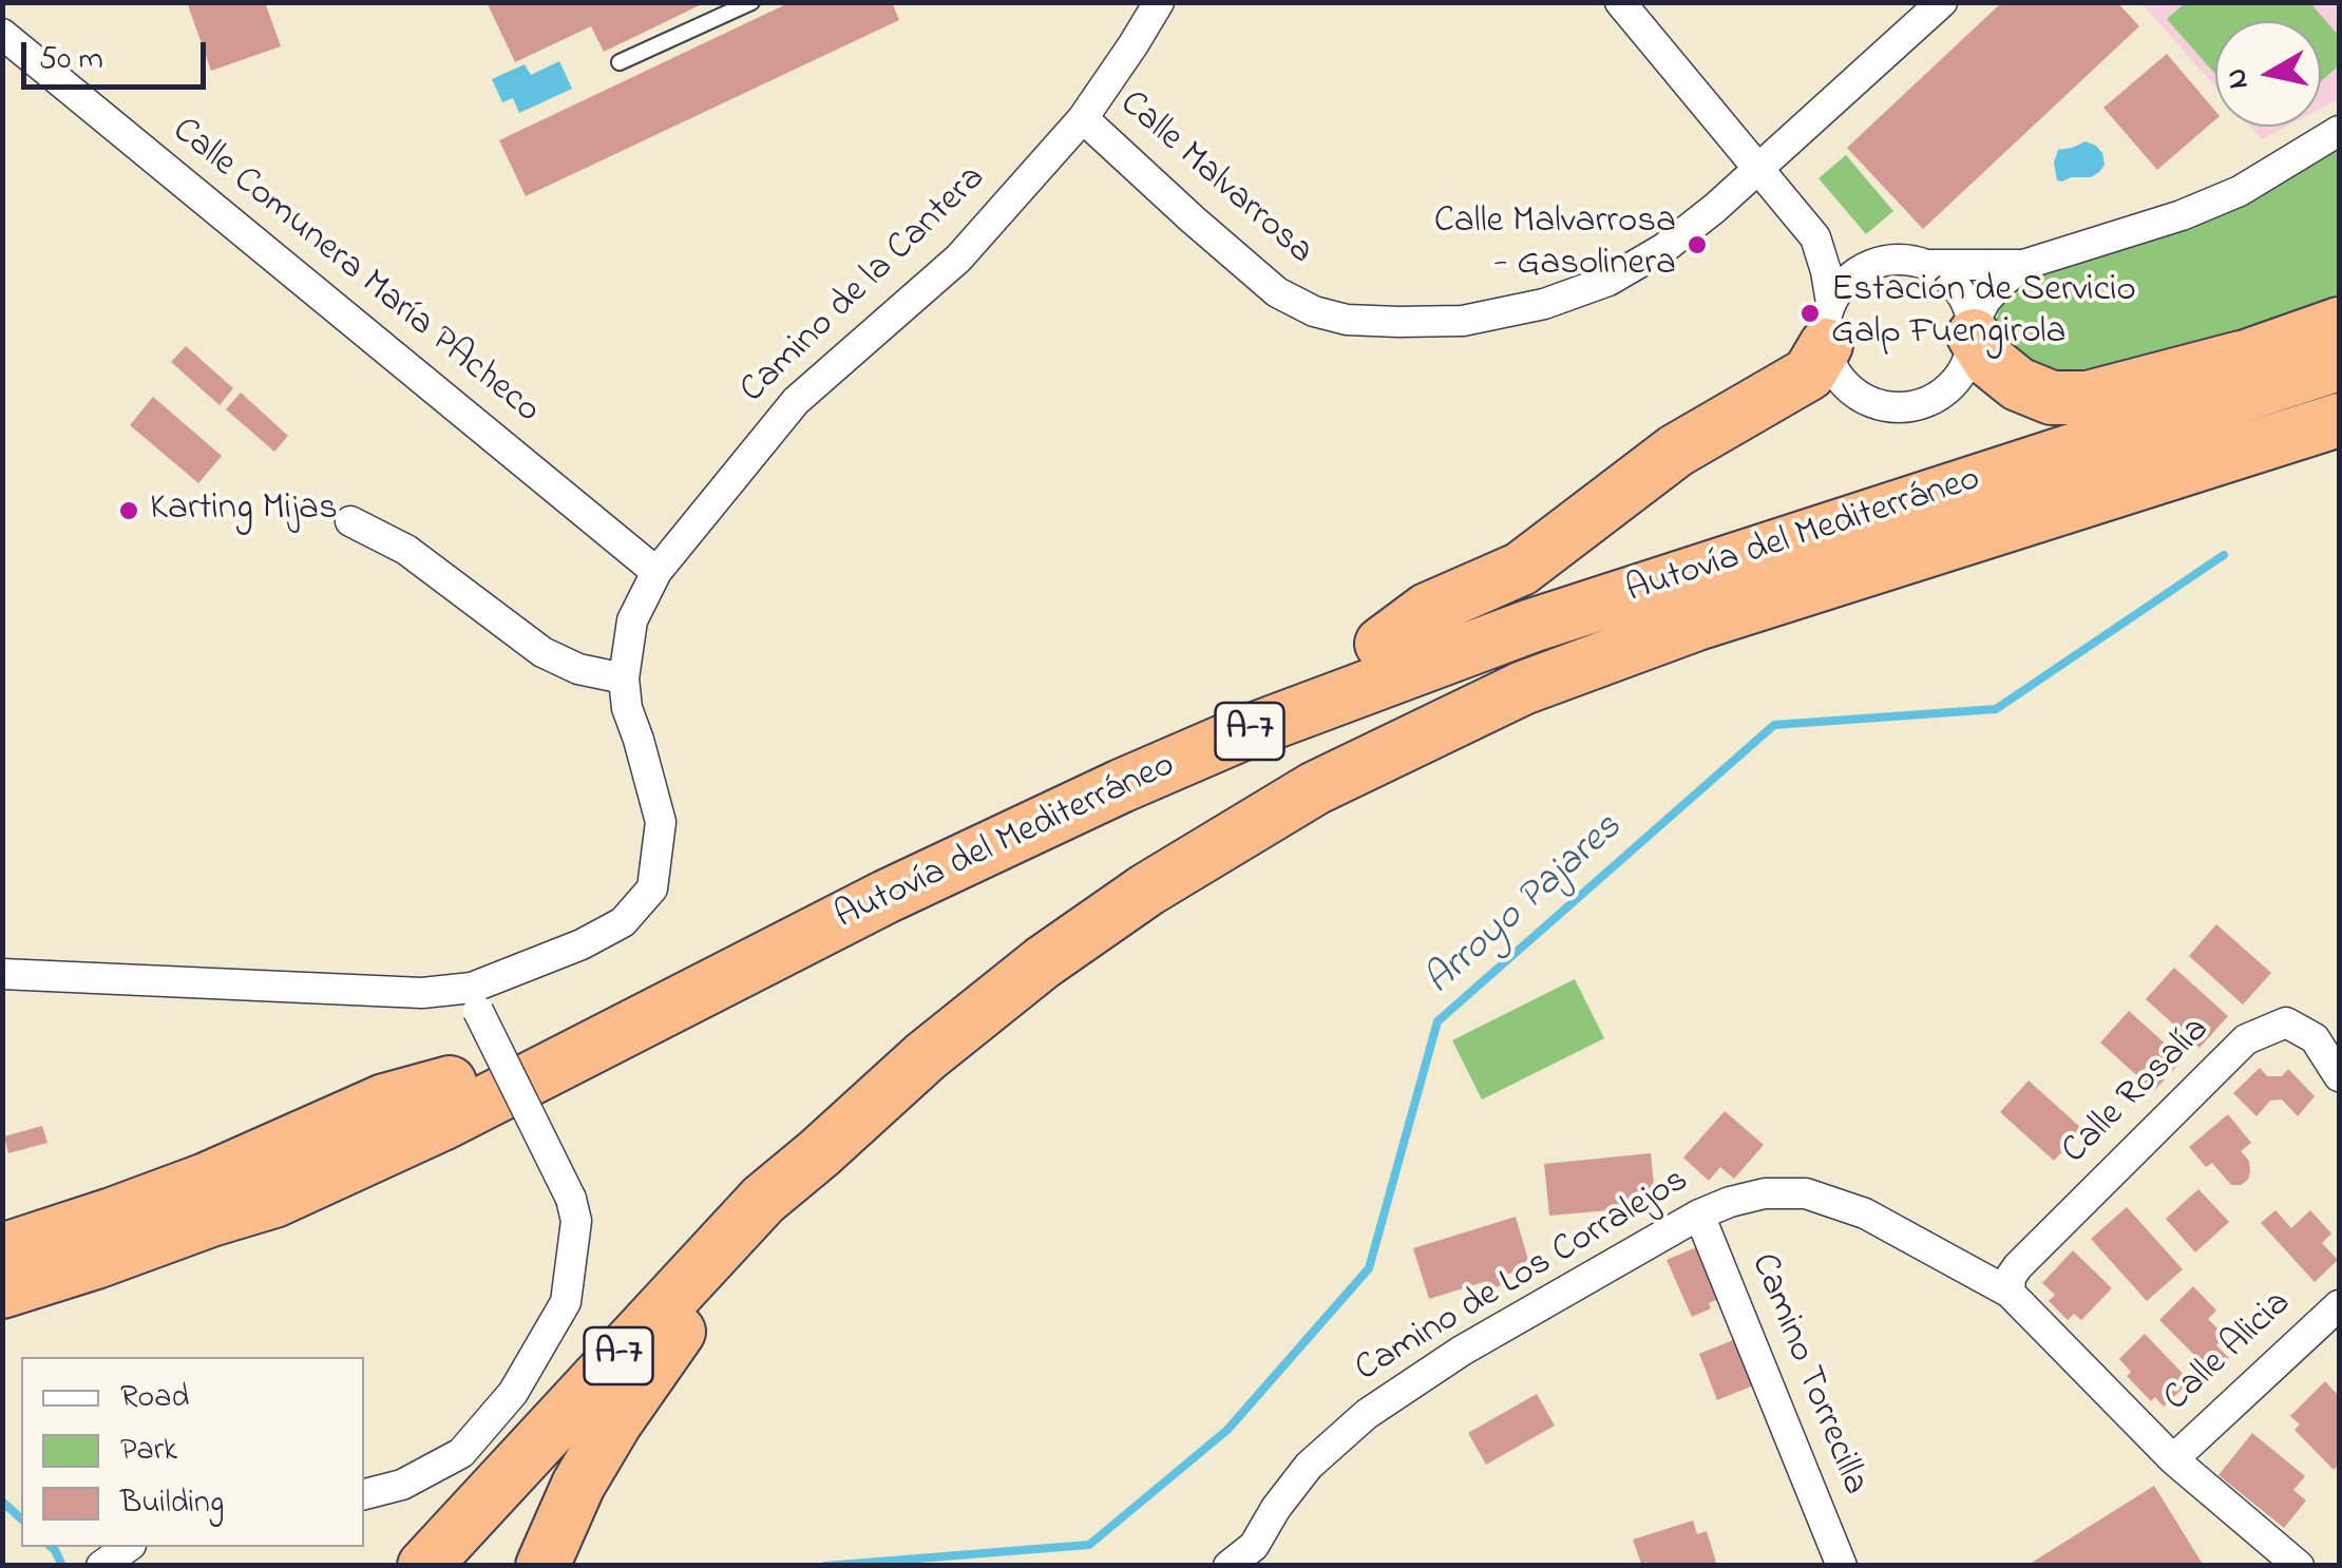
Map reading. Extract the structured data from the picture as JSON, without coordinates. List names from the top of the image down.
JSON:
{
  "streets": {
    "highway": ["Autovía del Mediterráneo", "A-7"],
    "street": [
      "Calle Malvarrosa",
      "Calle Comunera María PAcheco",
      "Camino de la Cantera",
      "Calle Rosalía",
      "Camino de Los Corralejos",
      "Calle Alicia",
      "Camino Torrecilla"
    ]
  },
  "crossings": [
    ["Calle Malvarrosa", "Camino de la Cantera"],
    ["Calle Comunera María PAcheco", "Camino de la Cantera"],
    ["Calle Rosalía", "Camino de Los Corralejos"],
    ["Camino de Los Corralejos", "Calle Alicia"],
    ["Camino de Los Corralejos", "Camino Torrecilla"]
  ],
  "water": ["Arroyo Pajares"],
  "places": ["Calle Malvarrosa - Gasolinera", "Estación de Servicio Galp Fuengirola", "Karting Mijas"],
  "legend": ["Road", "Park", "Building"],
  "scale_bar": "50 m",
  "north": "left"
}
